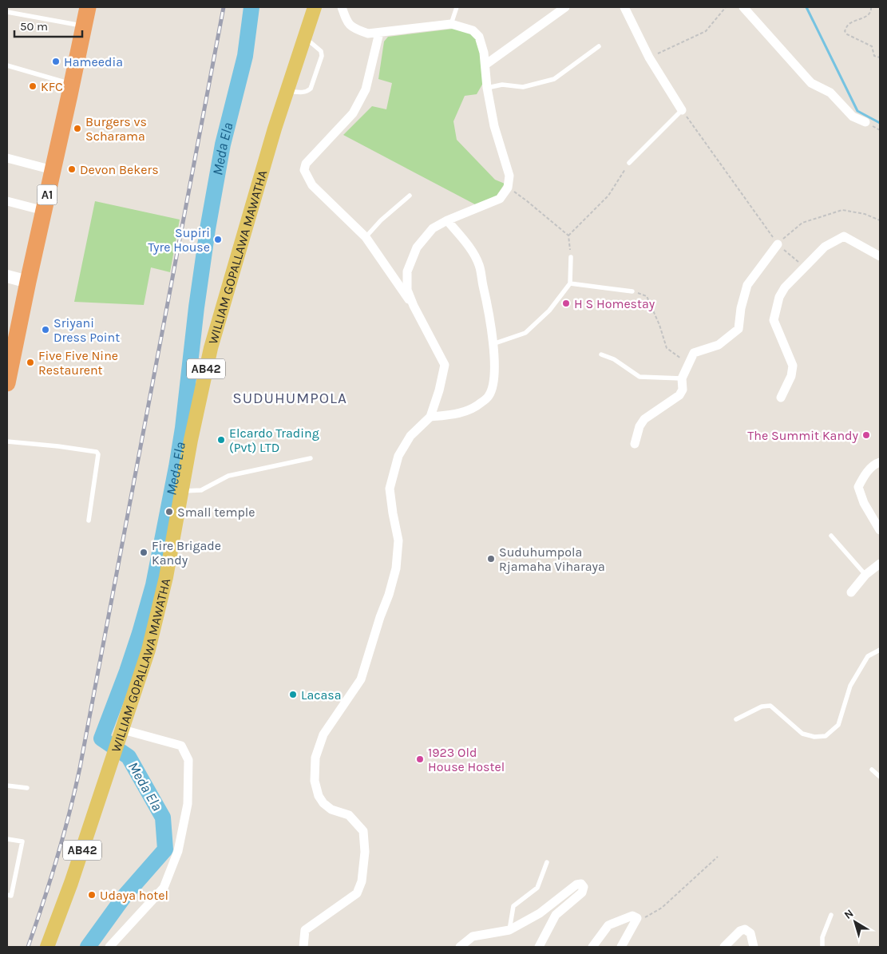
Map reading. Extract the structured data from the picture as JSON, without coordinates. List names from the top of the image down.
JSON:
{
  "streets": {
    "highway": ["A1"],
    "main road": ["WILLIAM GOPALLAWA MAWATHA", "AB42"]
  },
  "districts": ["SUDUHUMPOLA"],
  "water": ["Meda Ela"],
  "places": [
    "Hameedia",
    "KFC",
    "Burgers vs Scharama",
    "Devon Bekers",
    "Supiri Tyre House",
    "H S Homestay",
    "Sriyani Dress Point",
    "Five Five Nine Restaurent",
    "The Summit Kandy",
    "Elcardo Trading (Pvt) LTD",
    "Small temple",
    "Fire Brigade Kandy",
    "Suduhumpola Rjamaha Viharaya",
    "Lacasa",
    "1923 Old House Hostel",
    "Udaya hotel"
  ],
  "scale_bar": "50 m",
  "north": "top left"
}
